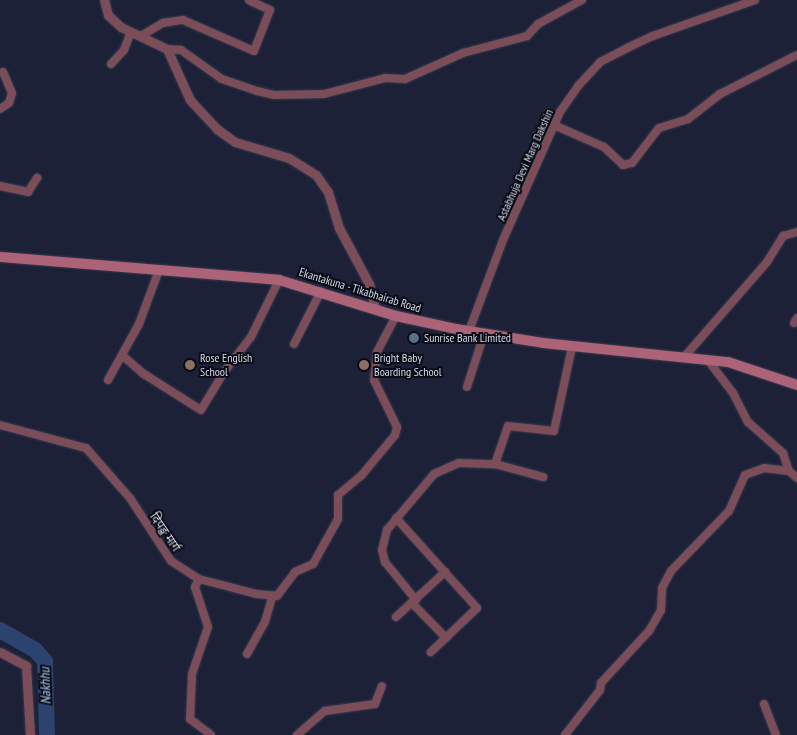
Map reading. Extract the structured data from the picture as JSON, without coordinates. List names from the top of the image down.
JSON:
{
  "streets": {
    "main road": ["Ekantakuna - Tikabhairab Road"],
    "street": ["Astabhuja Devi Marg Dakshin", "दिपङ्ख मार्ग"]
  },
  "crossings": [
    ["Astabhuja Devi Marg Dakshin", "Ekantakuna - Tikabhairab Road"]
  ],
  "water": ["Nakhhu"],
  "places": ["Sunrise Bank Limited", "Rose English School", "Bright Baby Boarding School"]
}
